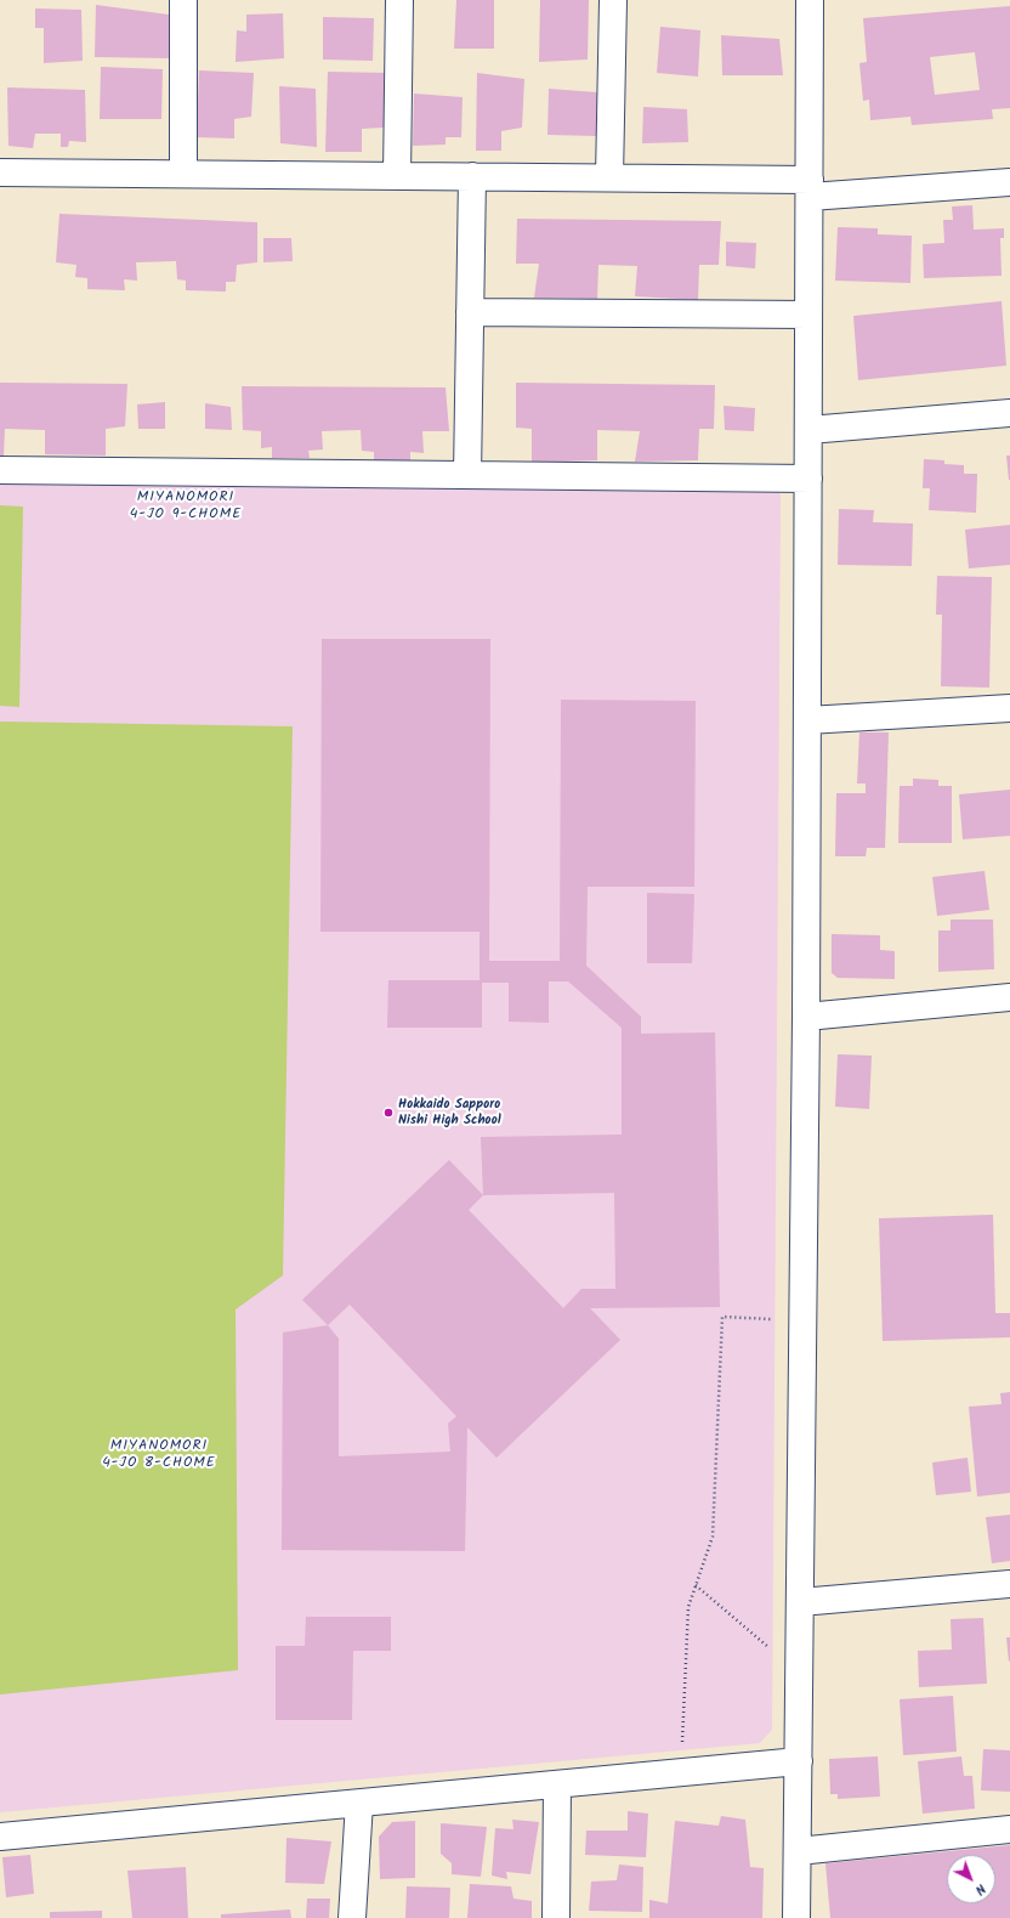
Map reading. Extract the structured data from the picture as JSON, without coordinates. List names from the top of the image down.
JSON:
{
  "districts": ["MIYANOMORI 4-JO 9-CHOME", "MIYANOMORI 4-JO 8-CHOME"],
  "places": ["Hokkaido Sapporo Nishi High School"],
  "north": "bottom right"
}
